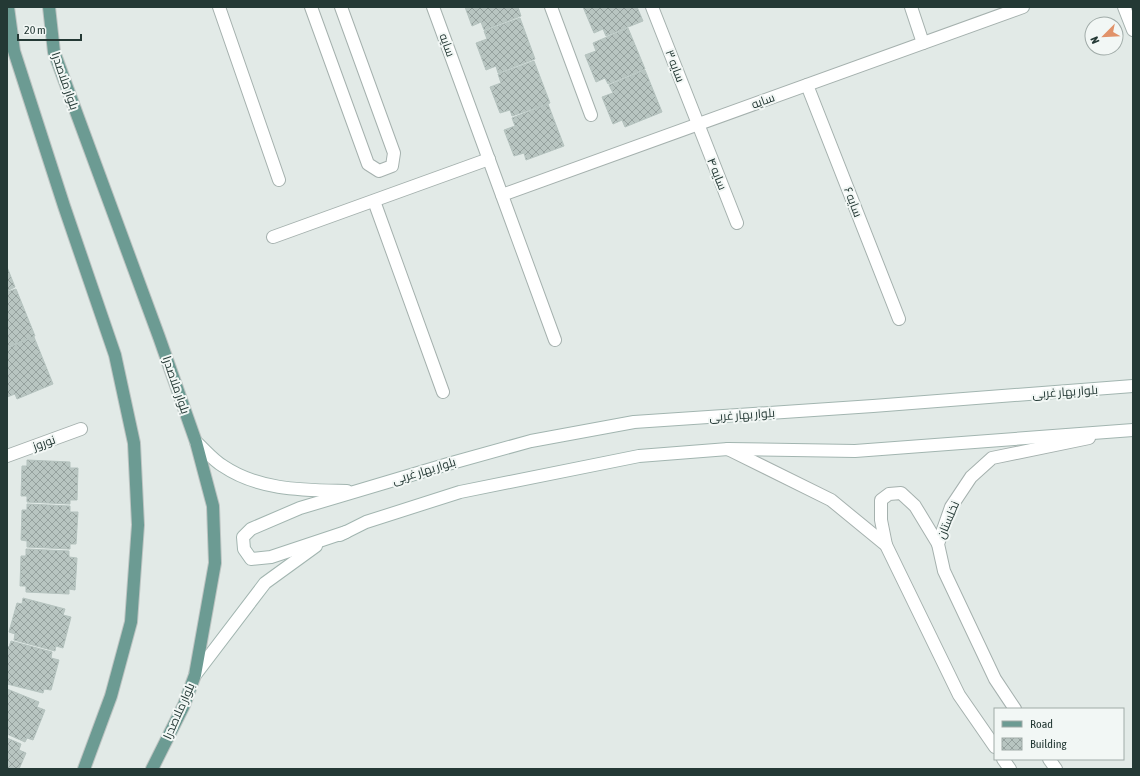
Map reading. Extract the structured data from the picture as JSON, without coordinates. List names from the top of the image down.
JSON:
{
  "streets": {
    "main road": ["بلوار ملاصدرا"],
    "street": [
      "سایه",
      "سایه ۳",
      "سایه ۴",
      "سایه ۶",
      "بلوار بهار غربی",
      "نوروز",
      "نخلستان"
    ]
  },
  "crossings": [
    ["سایه", "سایه ۳"],
    ["سایه", "سایه ۴"],
    ["سایه", "سایه ۶"],
    ["سایه ۳", "سایه ۴"]
  ],
  "legend": ["Road", "Building"],
  "scale_bar": "20 m",
  "north": "bottom left"
}
